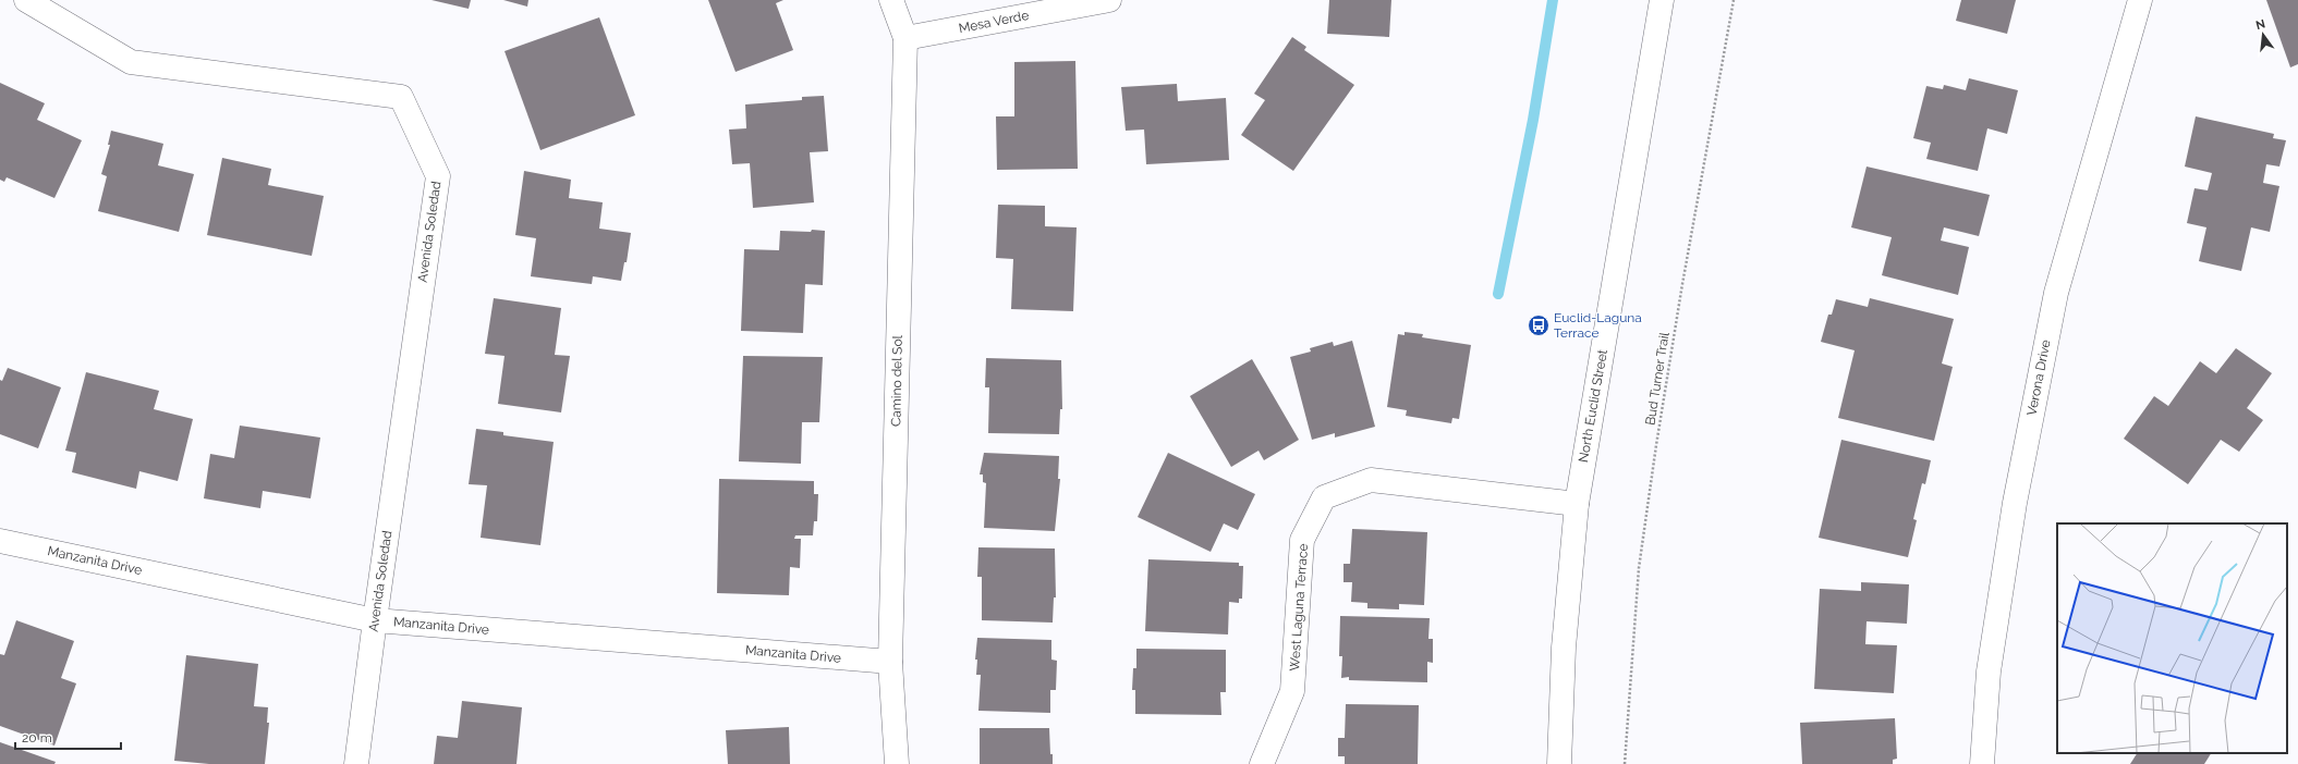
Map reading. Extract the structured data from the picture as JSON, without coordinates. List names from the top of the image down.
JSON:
{
  "streets": {
    "street": [
      "Mesa Verde",
      "Avenida Soledad",
      "Verona Drive",
      "Camino del Sol",
      "North Euclid Street",
      "Manzanita Drive",
      "West Laguna Terrace"
    ],
    "path": ["Bud Turner Trail"]
  },
  "crossings": [
    ["Mesa Verde", "Camino del Sol"],
    ["Avenida Soledad", "Manzanita Drive"],
    ["Camino del Sol", "Manzanita Drive"],
    ["North Euclid Street", "West Laguna Terrace"]
  ],
  "places": {
    "bus stop": ["Euclid-Laguna Terrace"]
  },
  "scale_bar": "20 m",
  "north": "top"
}
